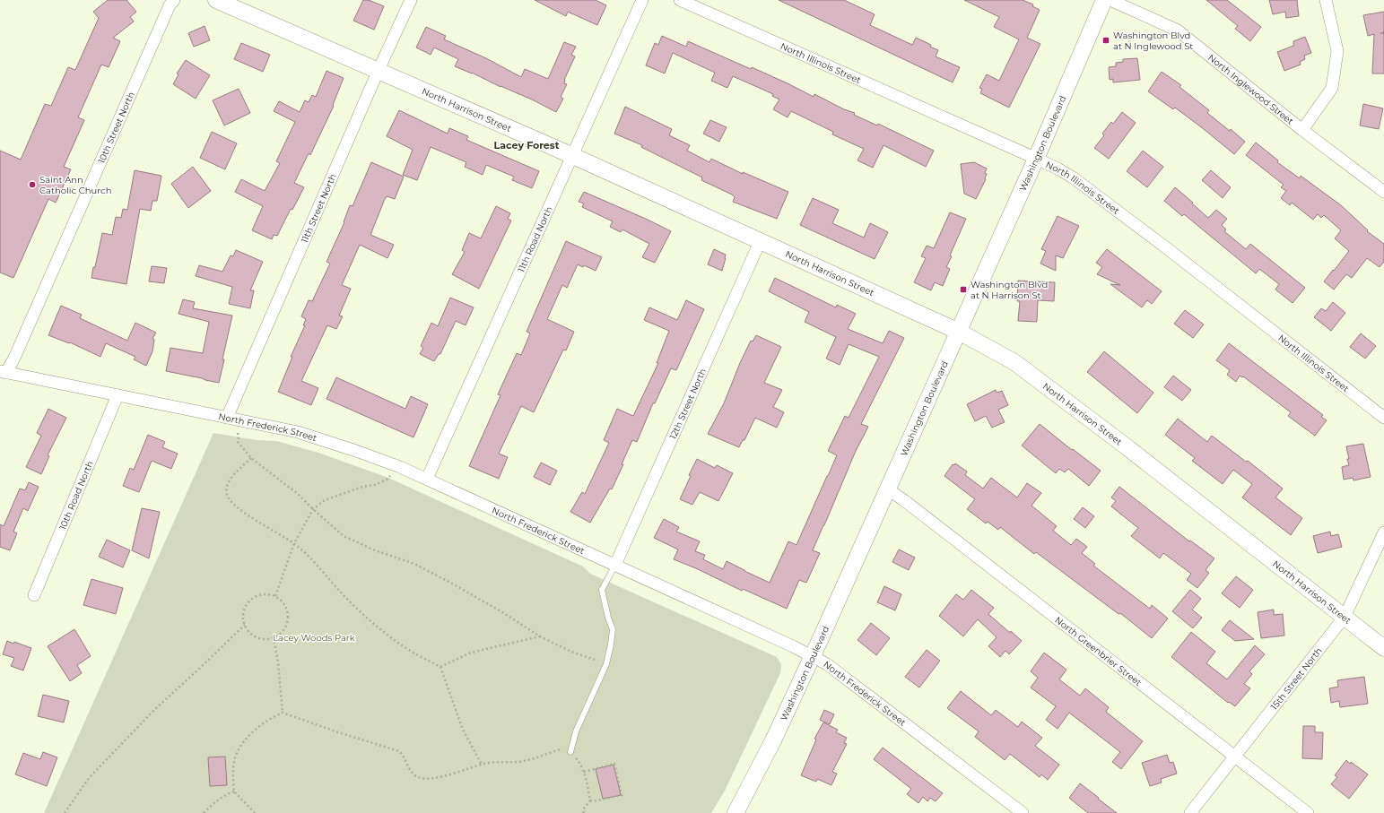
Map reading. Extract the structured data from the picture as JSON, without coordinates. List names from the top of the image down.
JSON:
{
  "streets": {
    "street": [
      "North Illinois Street",
      "North Inglewood Street",
      "North Harrison Street",
      "10th Street North",
      "Washington Boulevard",
      "11th Street North",
      "11th Road North",
      "12th Street North",
      "North Frederick Street",
      "10th Road North",
      "North Greenbrier Street",
      "15th Street North"
    ]
  },
  "crossings": [
    ["North Illinois Street", "Washington Boulevard"],
    ["North Harrison Street", "Washington Boulevard"],
    ["North Harrison Street", "11th Street North"],
    ["North Harrison Street", "11th Road North"],
    ["North Harrison Street", "12th Street North"],
    ["North Harrison Street", "15th Street North"],
    ["10th Street North", "North Frederick Street"],
    ["Washington Boulevard", "North Frederick Street"],
    ["Washington Boulevard", "North Greenbrier Street"],
    ["11th Street North", "North Frederick Street"],
    ["11th Road North", "North Frederick Street"],
    ["12th Street North", "North Frederick Street"],
    ["North Frederick Street", "10th Road North"],
    ["North Greenbrier Street", "15th Street North"]
  ],
  "districts": ["Lacey Forest"],
  "parks": ["Lacey Woods Park"],
  "places": {
    "transit": ["Washington Blvd at N Inglewood St", "Washington Blvd at N Harrison St"],
    "other": ["Saint Ann Catholic Church"]
  }
}
